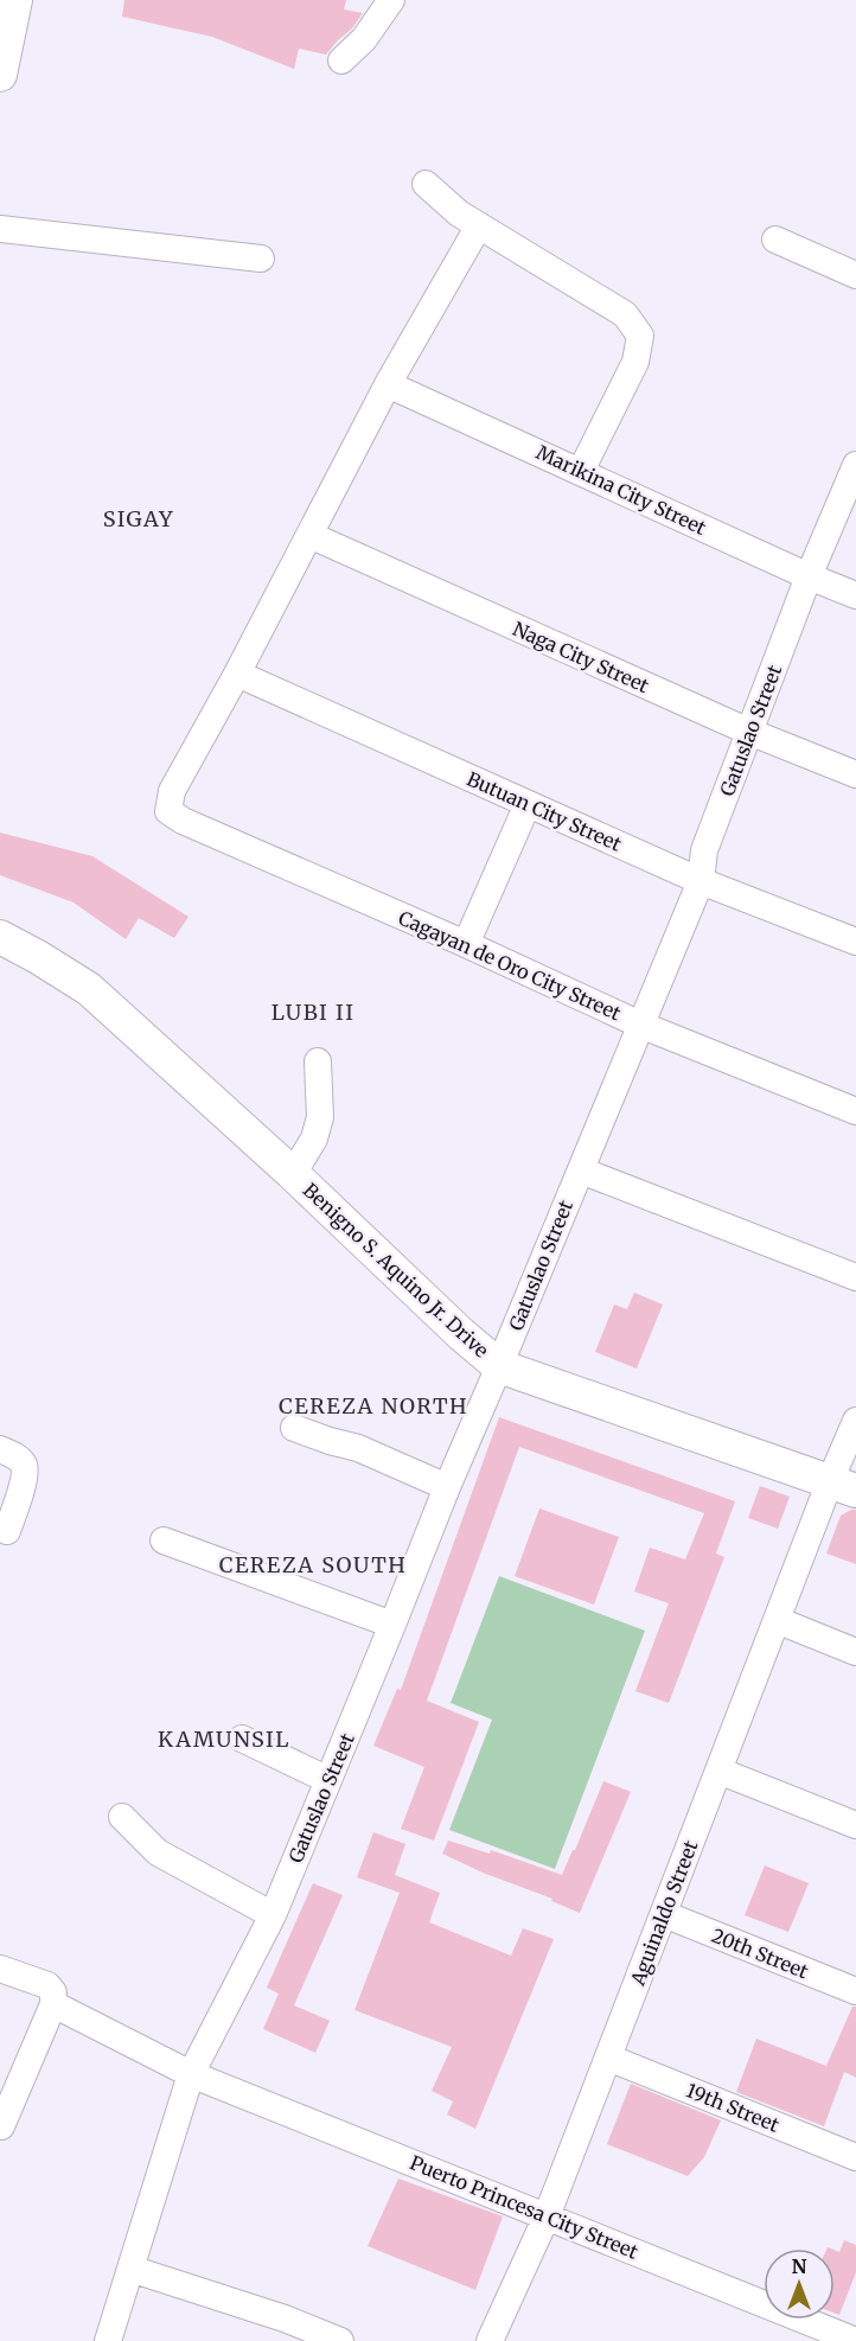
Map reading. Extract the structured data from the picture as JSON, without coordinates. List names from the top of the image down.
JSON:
{
  "streets": {
    "main road": ["Benigno S. Aquino Jr. Drive"],
    "street": [
      "Marikina City Street",
      "Naga City Street",
      "Gatuslao Street",
      "Butuan City Street",
      "Cagayan de Oro City Street",
      "Aguinaldo Street",
      "20th Street",
      "19th Street",
      "Puerto Princesa City Street"
    ]
  },
  "crossings": [
    ["Marikina City Street", "Gatuslao Street"],
    ["Naga City Street", "Gatuslao Street"],
    ["Gatuslao Street", "Butuan City Street"],
    ["Gatuslao Street", "Cagayan de Oro City Street"],
    ["Gatuslao Street", "Benigno S. Aquino Jr. Drive"],
    ["Gatuslao Street", "Puerto Princesa City Street"],
    ["Butuan City Street", "Cagayan de Oro City Street"],
    ["Benigno S. Aquino Jr. Drive", "Aguinaldo Street"],
    ["Aguinaldo Street", "20th Street"],
    ["Aguinaldo Street", "19th Street"],
    ["Aguinaldo Street", "Puerto Princesa City Street"]
  ],
  "districts": [
    "SIGAY",
    "LUBI II",
    "CEREZA NORTH",
    "CEREZA SOUTH",
    "KAMUNSIL"
  ],
  "north": "top"
}
